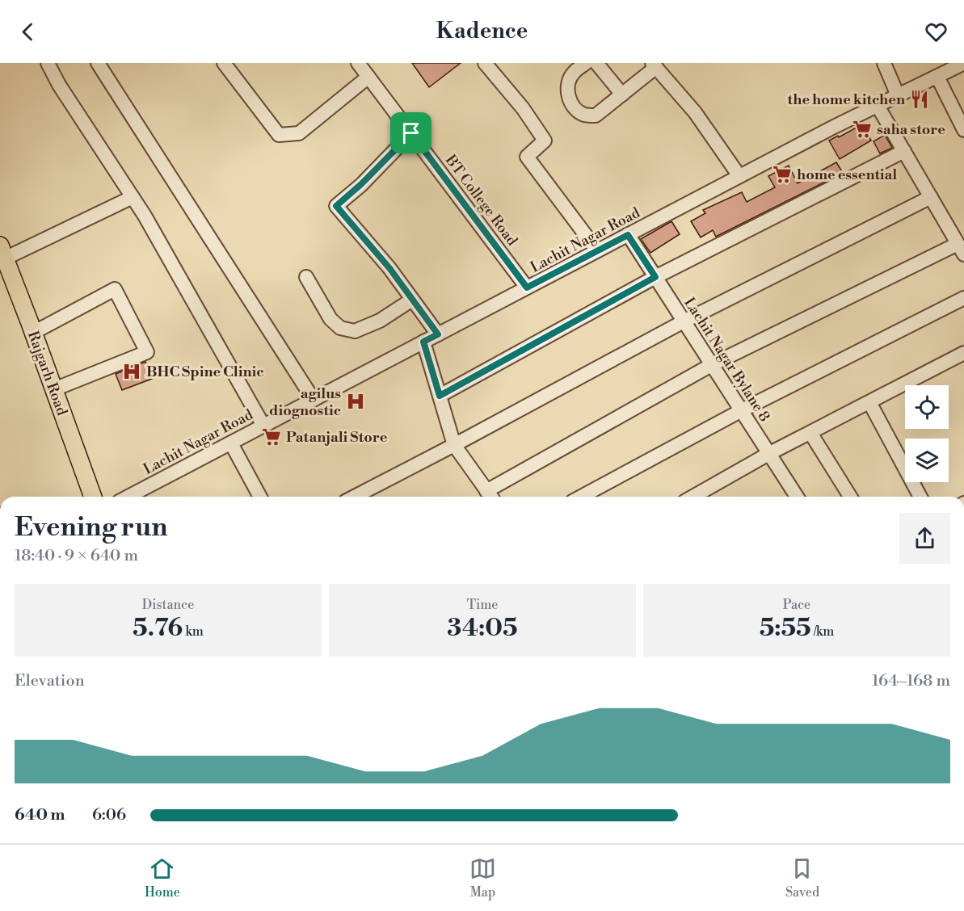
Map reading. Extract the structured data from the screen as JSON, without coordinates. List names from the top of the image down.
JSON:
{
  "streets": {
    "main road": ["Rajgarh Road"],
    "street": ["BT College Road", "Lachit Nagar Road", "Lachit Nagar Bylane 8"]
  },
  "crossings": [
    ["BT College Road", "Lachit Nagar Road"],
    ["Lachit Nagar Road", "Lachit Nagar Bylane 8"]
  ],
  "places": {
    "restaurant": ["the home kitchen"],
    "supermarket": ["saha store", "home essential", "Patanjali Store"],
    "hospital": ["BHC Spine Clinic", "agilus diognostic"]
  },
  "page": {
    "header": "Kadence",
    "heading": ["Evening run", "18:40 · 9 × 640 m"],
    "stats": [
      ["Distance", "5.76 km"],
      ["Time", "34:05"],
      ["Pace", "5:55 /km"]
    ],
    "chart": ["Elevation", "164–168 m"],
    "list": [
      {
        "name": "640 m",
        "note": "6:06"
      }
    ],
    "tabs": ["Home", "Map", "Saved"]
  }
}
